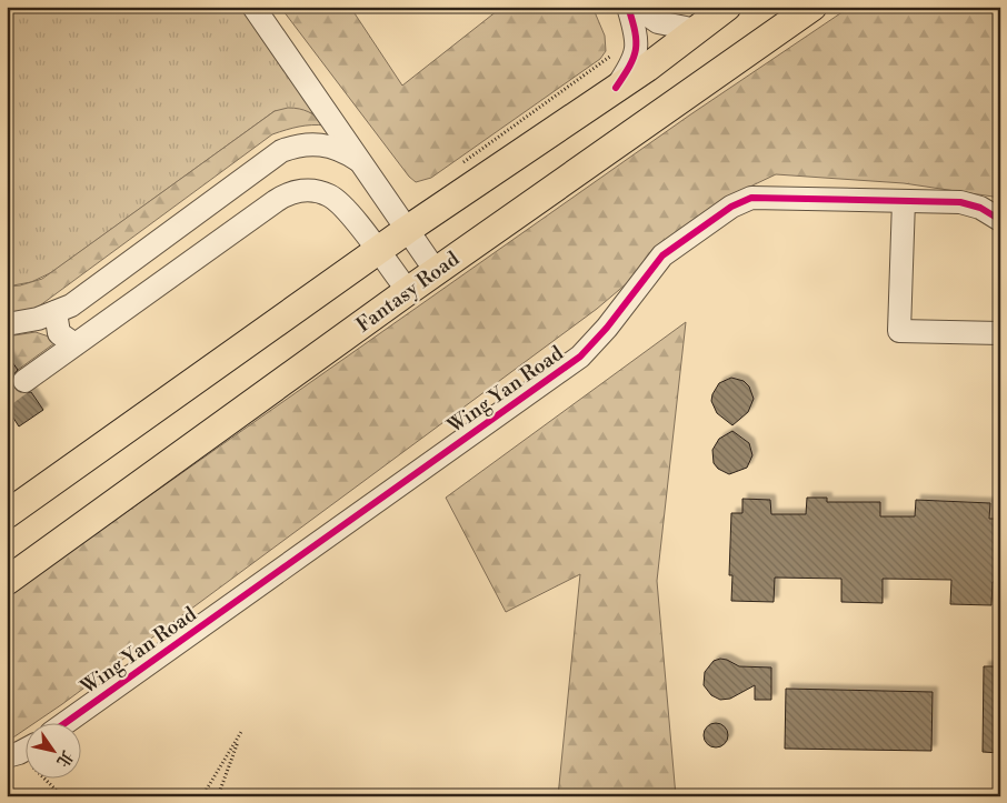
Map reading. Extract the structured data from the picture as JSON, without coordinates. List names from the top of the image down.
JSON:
{
  "streets": {
    "main road": ["Fantasy Road"],
    "street": ["Wing Yan Road"]
  },
  "north": "bottom right"
}
